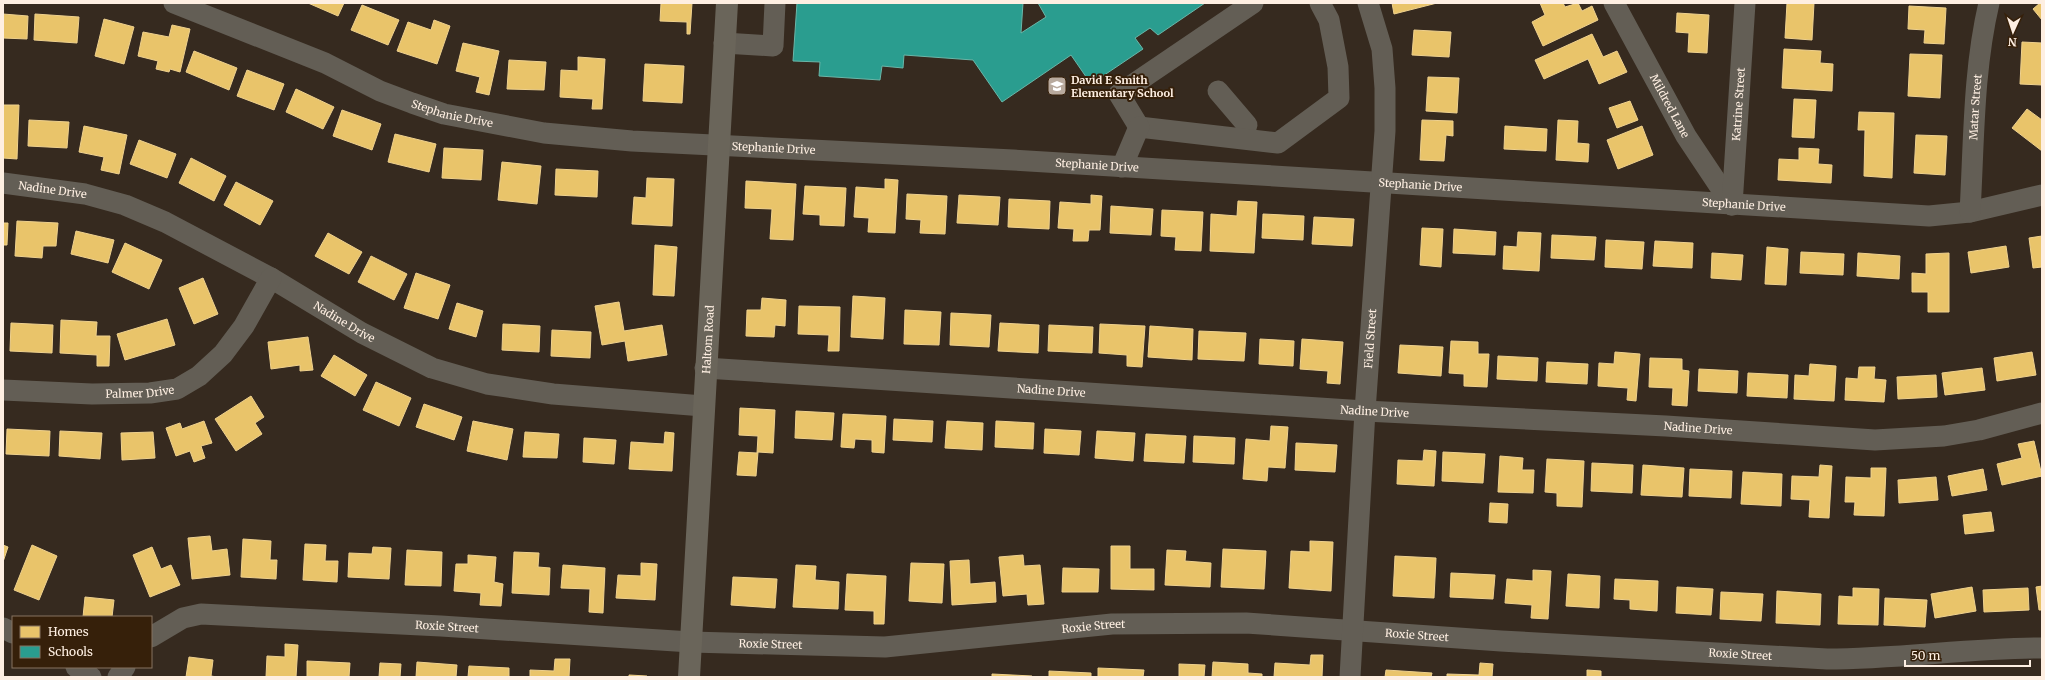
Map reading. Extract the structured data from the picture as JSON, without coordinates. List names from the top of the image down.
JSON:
{
  "streets": {
    "main road": ["Haltom Road"],
    "street": [
      "Katrine Street",
      "Mildred Lane",
      "Matar Street",
      "Stephanie Drive",
      "Nadine Drive",
      "Field Street",
      "Palmer Drive",
      "Roxie Street"
    ]
  },
  "crossings": [
    ["Katrine Street", "Mildred Lane"],
    ["Katrine Street", "Stephanie Drive"],
    ["Mildred Lane", "Stephanie Drive"],
    ["Matar Street", "Stephanie Drive"],
    ["Stephanie Drive", "Field Street"],
    ["Stephanie Drive", "Haltom Road"],
    ["Nadine Drive", "Field Street"],
    ["Nadine Drive", "Haltom Road"],
    ["Nadine Drive", "Palmer Drive"],
    ["Field Street", "Roxie Street"],
    ["Haltom Road", "Roxie Street"]
  ],
  "places": {
    "school or university": ["David E Smith Elementary School"]
  },
  "legend": ["Homes", "Schools"],
  "scale_bar": "50 m",
  "north": "bottom"
}
